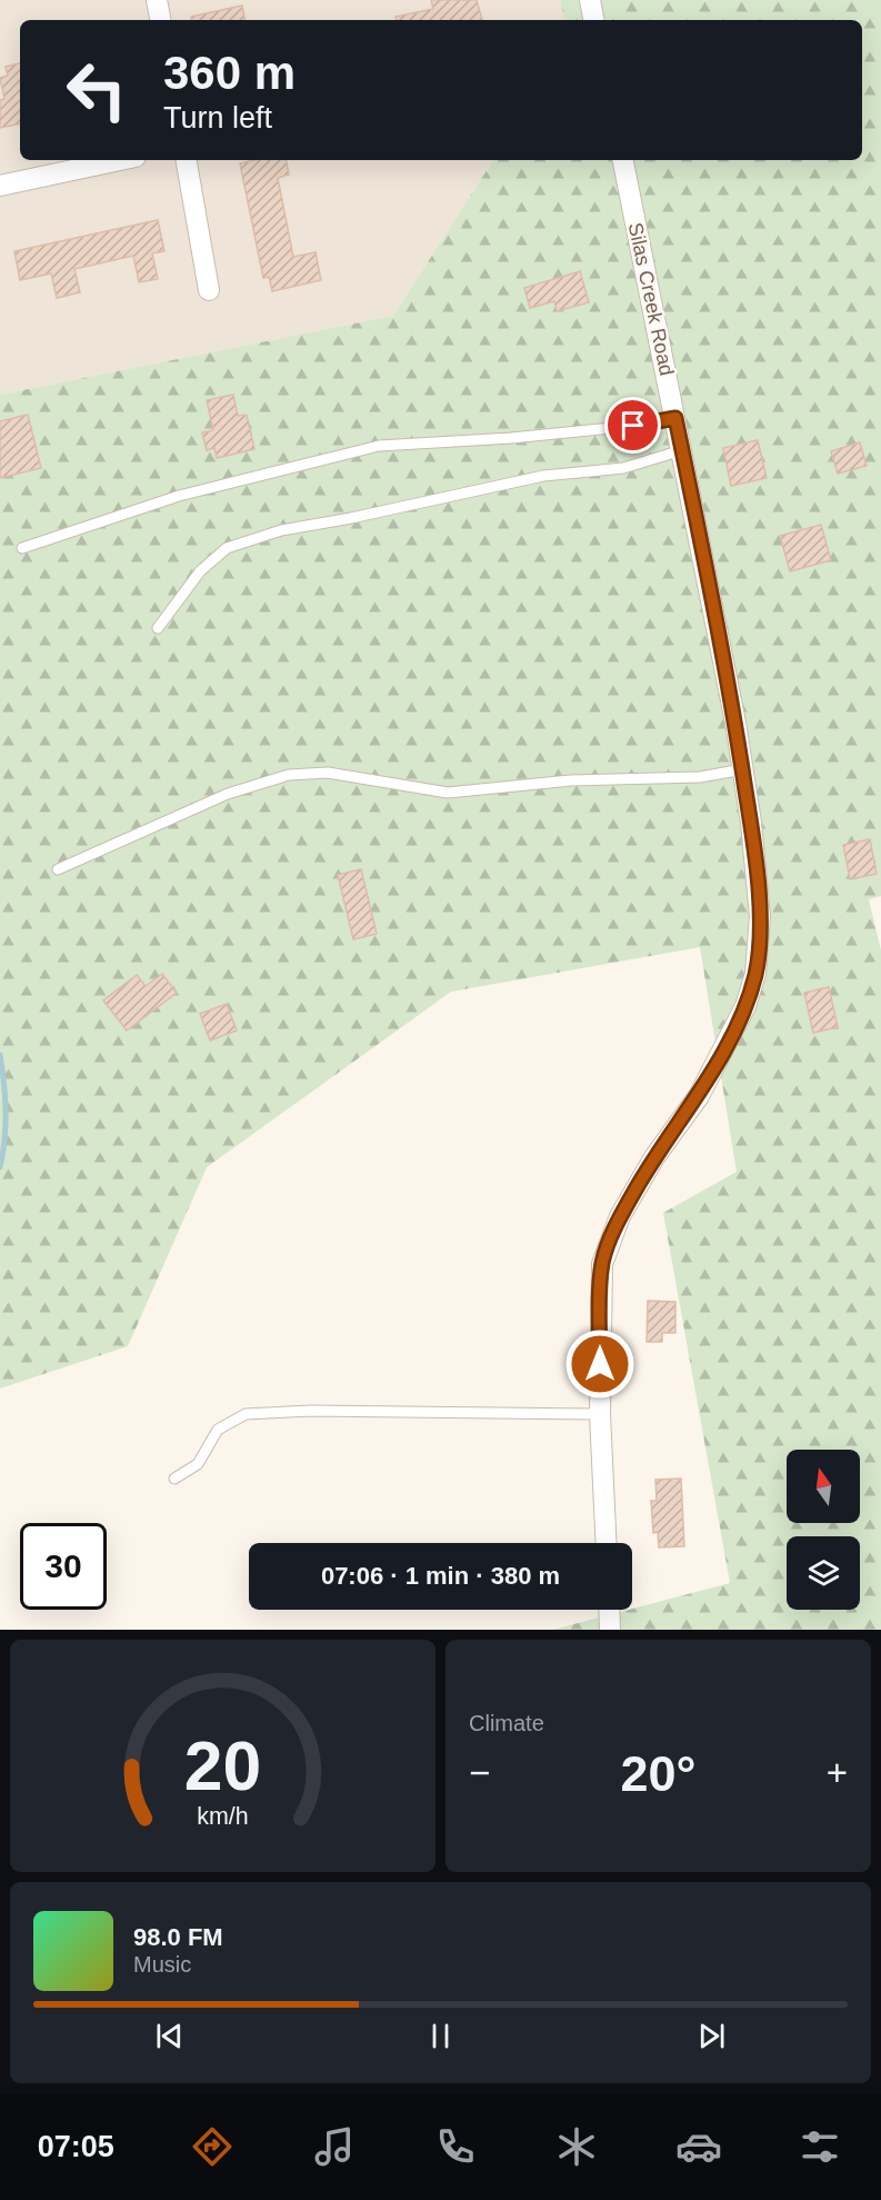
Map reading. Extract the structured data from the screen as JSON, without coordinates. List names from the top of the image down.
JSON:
{
  "streets": {
    "street": ["Silas Creek Road"]
  },
  "north": "top",
  "page": {
    "turn": ["360 m", "Turn left"],
    "limit": "30",
    "trip": "07:06 · 1 min · 380 m",
    "tile": "Climate",
    "heat": ["−", "20°", "+"],
    "song": ["98.0 FM", "Music"],
    "tabs": "07:05",
    "gauge": ["20", "km/h"]
  }
}
